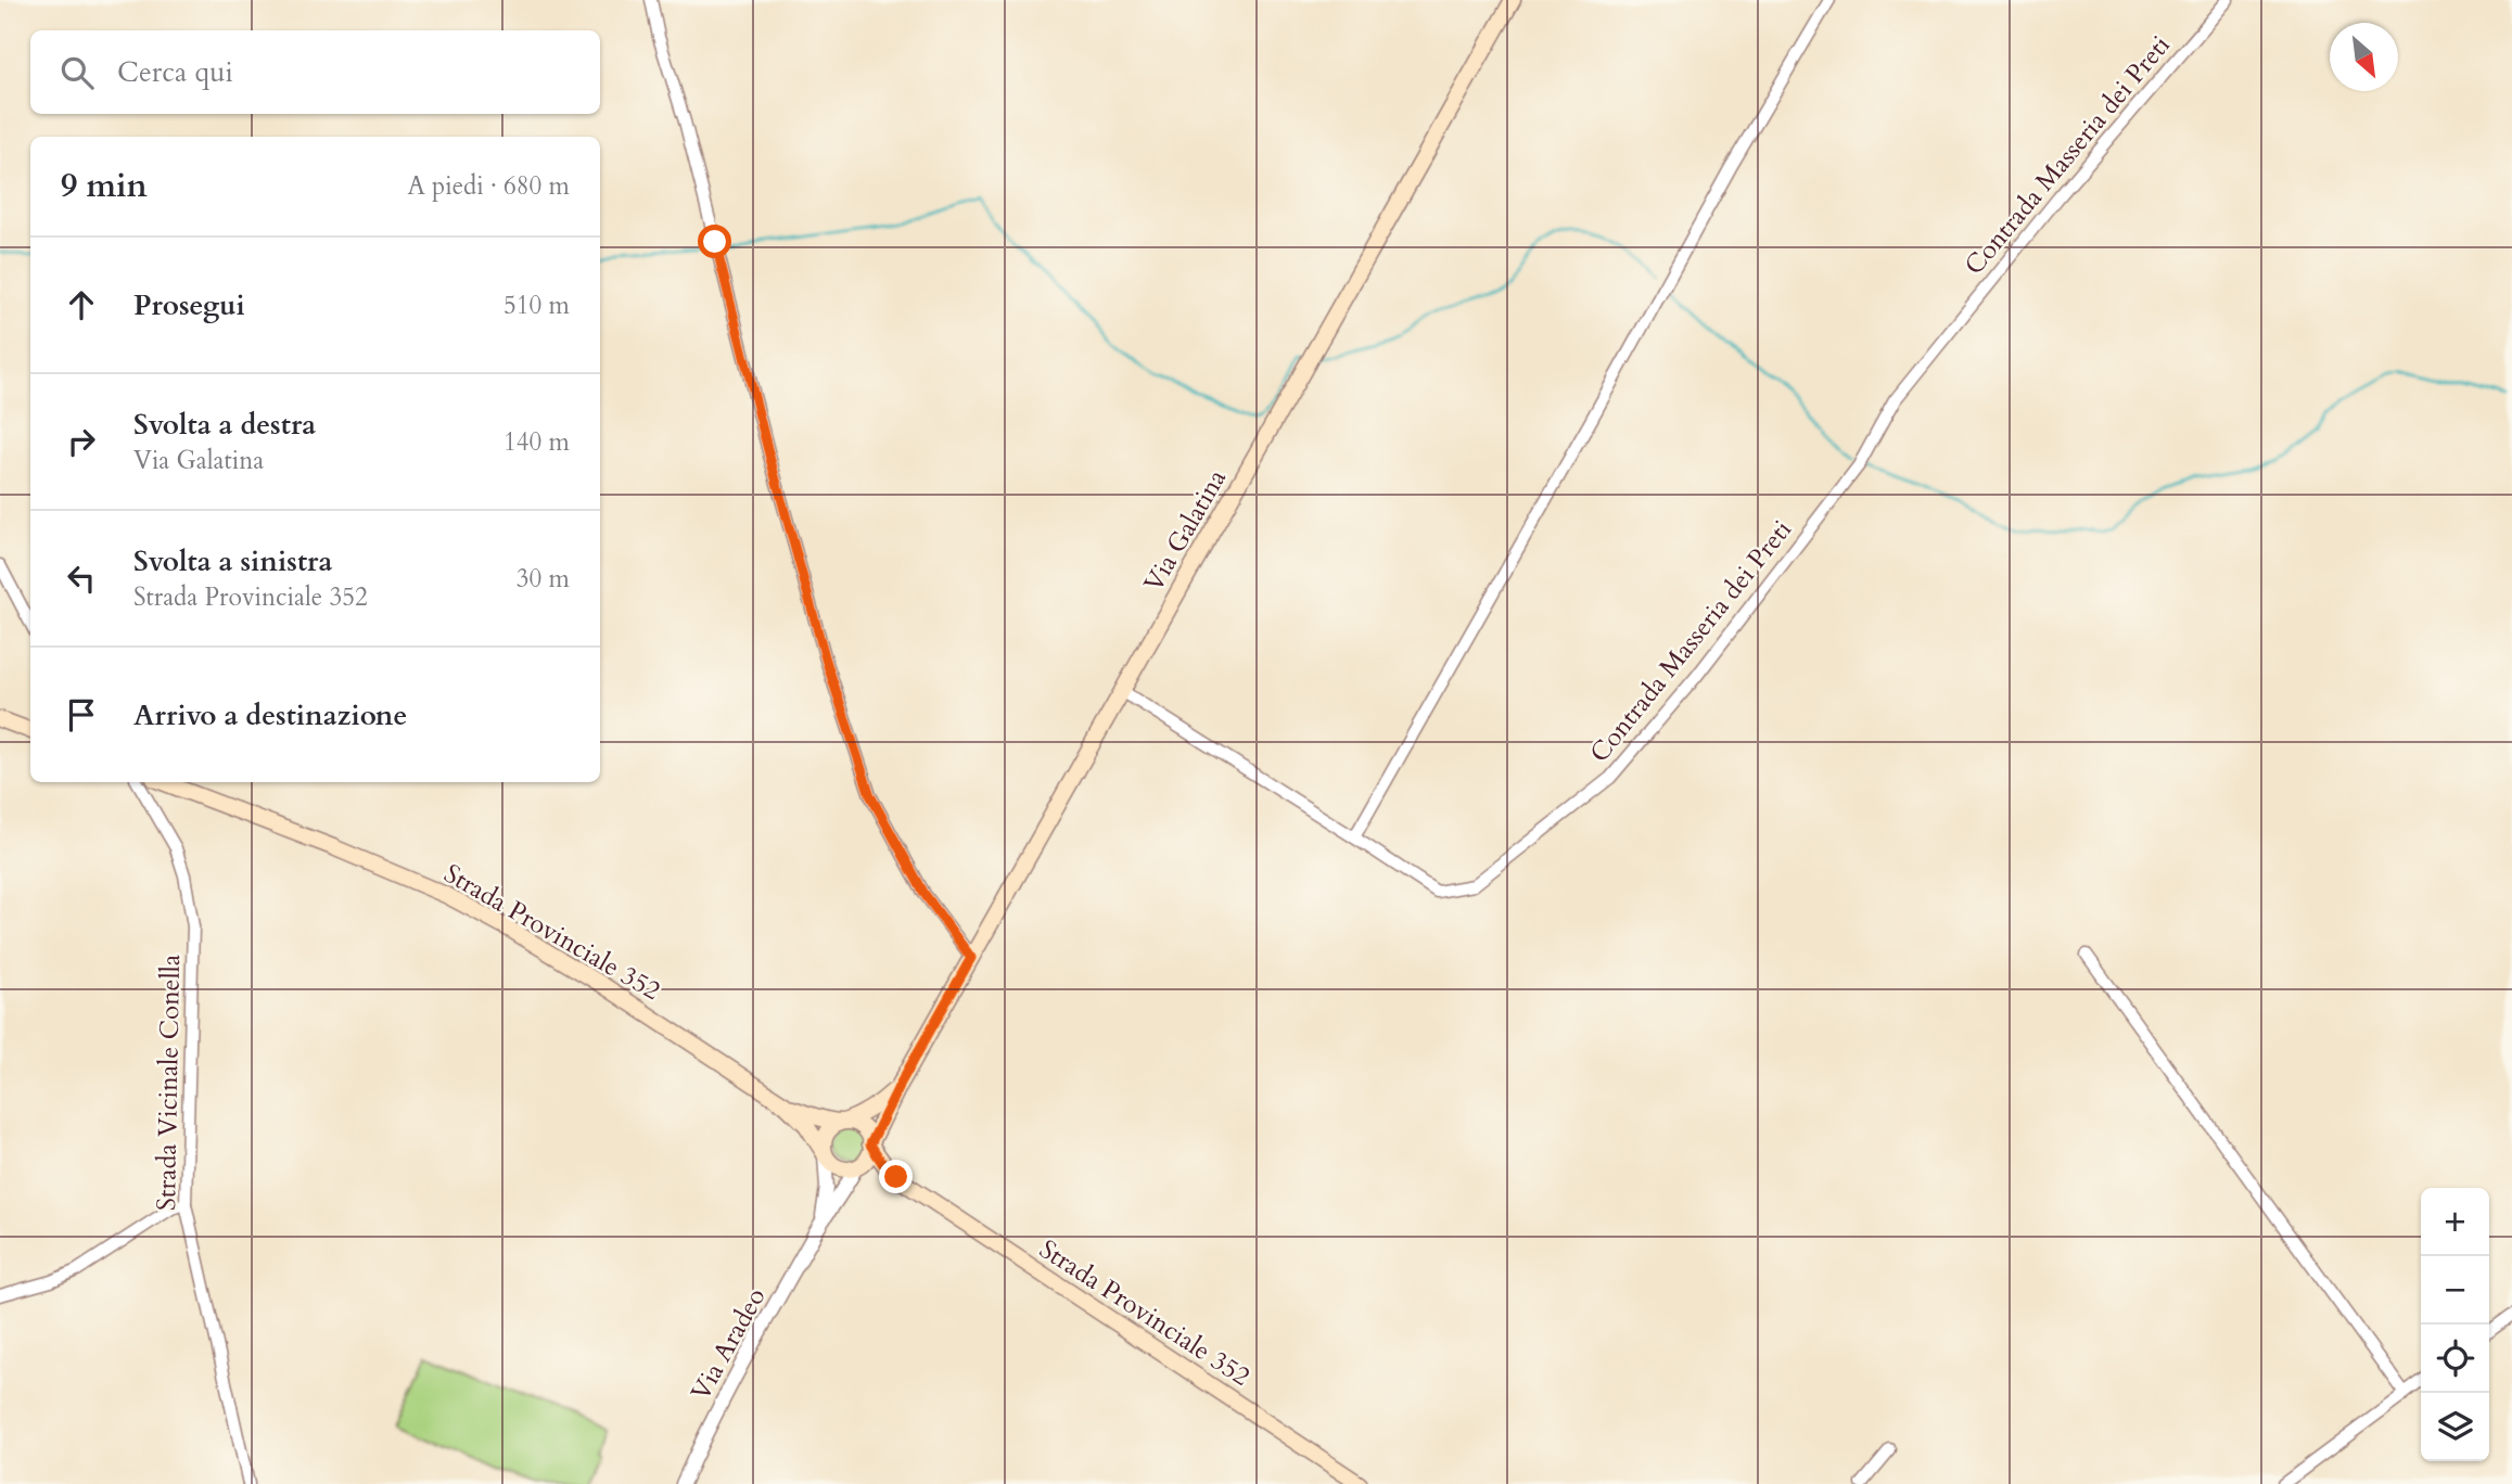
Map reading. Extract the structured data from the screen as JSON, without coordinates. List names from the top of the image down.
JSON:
{
  "streets": {
    "main road": ["Via Galatina", "Strada Provinciale 352"],
    "street": ["Contrada Masseria dei Preti", "Strada Vicinale Conella", "Via Aradeo"]
  },
  "crossings": [
    ["Contrada Masseria dei Preti", "Via Galatina"],
    ["Via Galatina", "Strada Provinciale 352"],
    ["Via Galatina", "Via Aradeo"],
    ["Strada Provinciale 352", "Via Aradeo"]
  ],
  "north": "bottom right",
  "page": {
    "search": "Cerca qui",
    "heading": ["9 min", "A piedi · 680 m"],
    "list": [
      ["Prosegui", "510 m"],
      ["Svolta a destra", "Via Galatina", "140 m"],
      ["Svolta a sinistra", "Strada Provinciale 352", "30 m"],
      "Arrivo a destinazione"
    ],
    "map_buttons": ["+", "−"]
  }
}
